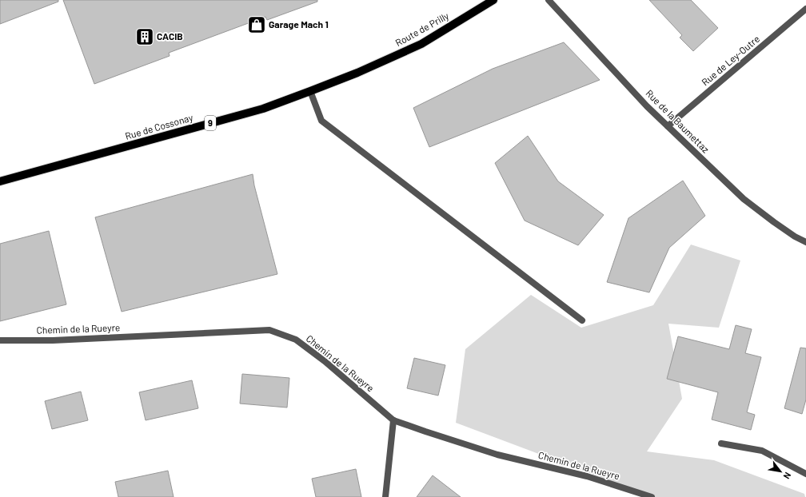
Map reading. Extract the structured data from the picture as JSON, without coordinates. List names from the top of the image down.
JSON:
{
  "streets": {
    "main road": ["Route de Prilly", "9", "Rue de Cossonay"],
    "street": ["Rue de Ley-Outre", "Rue de la Baumettaz", "Chemin de la Rueyre"]
  },
  "crossings": [
    ["Route de Prilly", "Rue de Cossonay"],
    ["Rue de Ley-Outre", "Rue de la Baumettaz"]
  ],
  "places": {
    "shop": ["Garage Mach 1"],
    "building": ["CACIB"]
  },
  "north": "bottom right"
}
